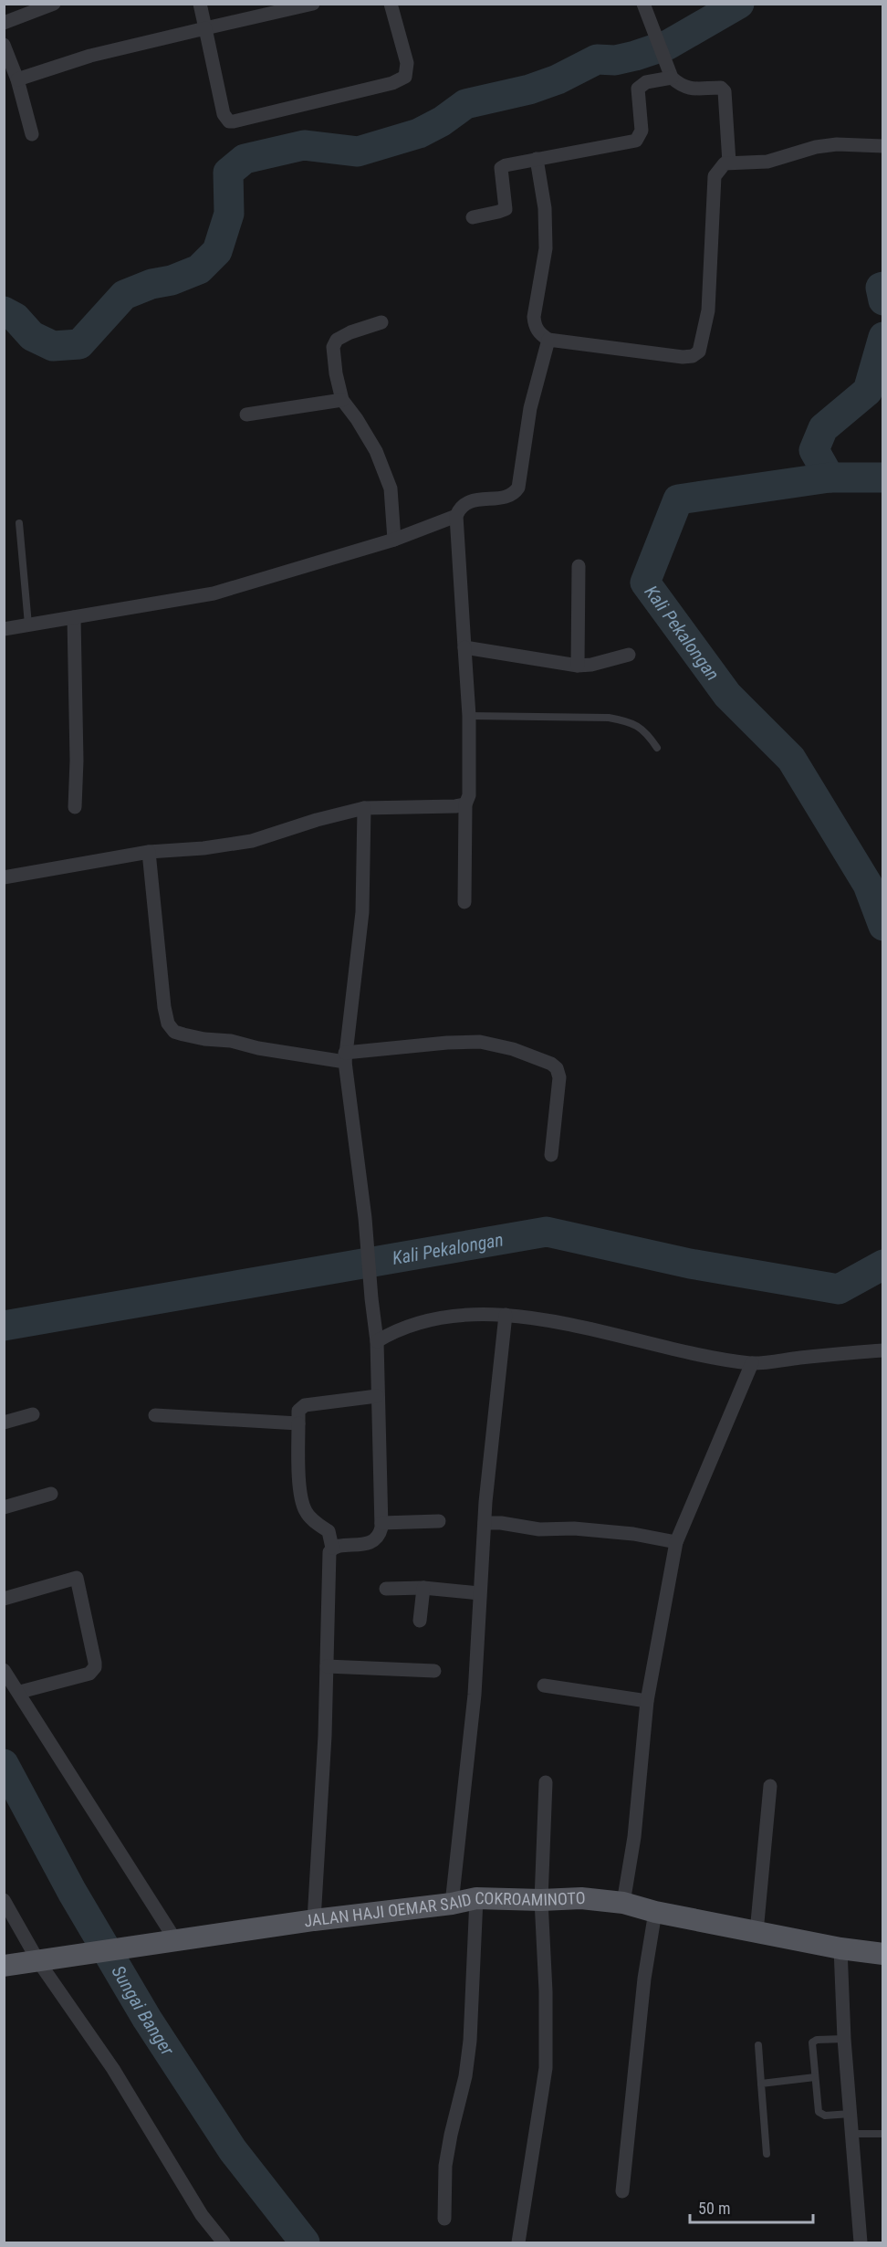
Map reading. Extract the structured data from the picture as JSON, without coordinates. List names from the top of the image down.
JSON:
{
  "streets": {
    "main road": ["JALAN HAJI OEMAR SAID COKROAMINOTO"]
  },
  "water": ["Kali Pekalongan", "Sungai Banger"],
  "scale_bar": "50 m"
}
